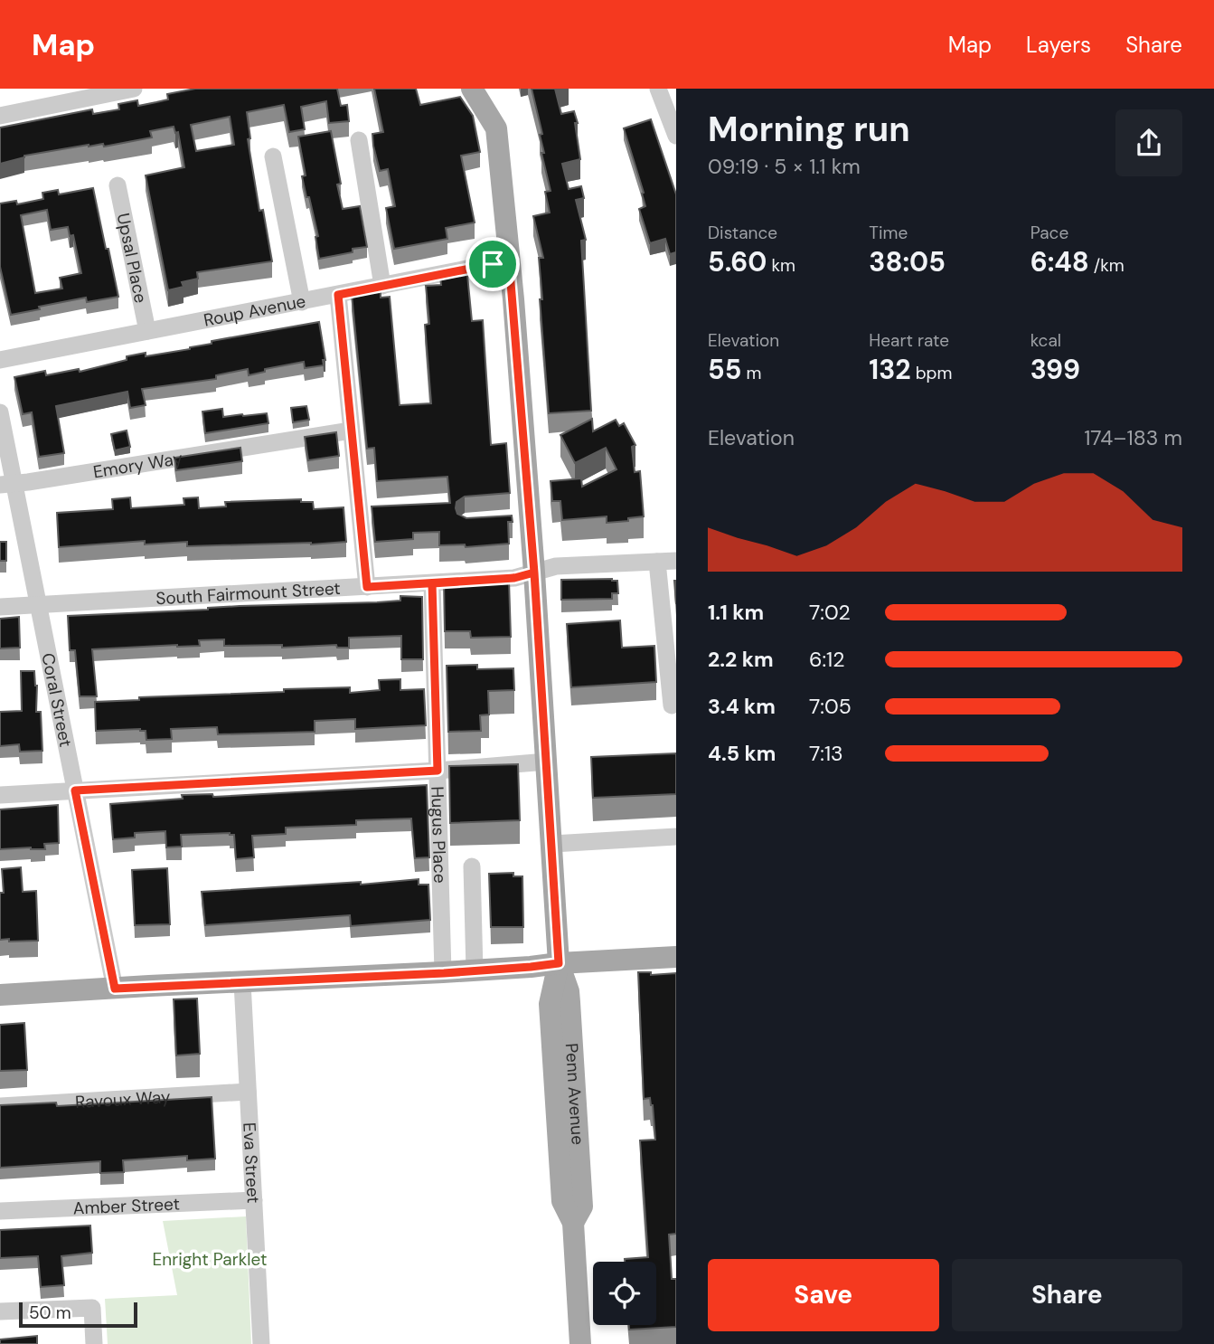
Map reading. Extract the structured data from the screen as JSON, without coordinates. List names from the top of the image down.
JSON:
{
  "streets": {
    "main road": ["Penn Avenue"],
    "street": [
      "Upsal Place",
      "Roup Avenue",
      "Emory Way",
      "South Fairmount Street",
      "Coral Street",
      "Hugus Place",
      "Ravoux Way",
      "Eva Street",
      "Amber Street"
    ]
  },
  "crossings": [
    ["Upsal Place", "Roup Avenue"],
    ["Roup Avenue", "Penn Avenue"],
    ["Emory Way", "Coral Street"],
    ["South Fairmount Street", "Coral Street"],
    ["South Fairmount Street", "Hugus Place"],
    ["South Fairmount Street", "Penn Avenue"],
    ["Ravoux Way", "Eva Street"],
    ["Eva Street", "Amber Street"]
  ],
  "parks": ["Enright Parklet"],
  "scale_bar": "50 m",
  "page": {
    "header": "Map",
    "nav": ["Map", "Layers", "Share"],
    "heading": ["Morning run", "09:19 · 5 × 1.1 km"],
    "stats": [
      ["Distance", "5.60 km"],
      ["Time", "38:05"],
      ["Pace", "6:48 /km"],
      ["Elevation", "55 m"],
      ["Heart rate", "132 bpm"],
      ["kcal", "399"]
    ],
    "chart": ["Elevation", "174–183 m"],
    "list": [
      {
        "name": "1.1 km",
        "note": "7:02"
      },
      {
        "name": "2.2 km",
        "note": "6:12"
      },
      {
        "name": "3.4 km",
        "note": "7:05"
      },
      {
        "name": "4.5 km",
        "note": "7:13"
      }
    ],
    "buttons": ["Save", "Share"],
    "scale": "50 m"
  }
}
